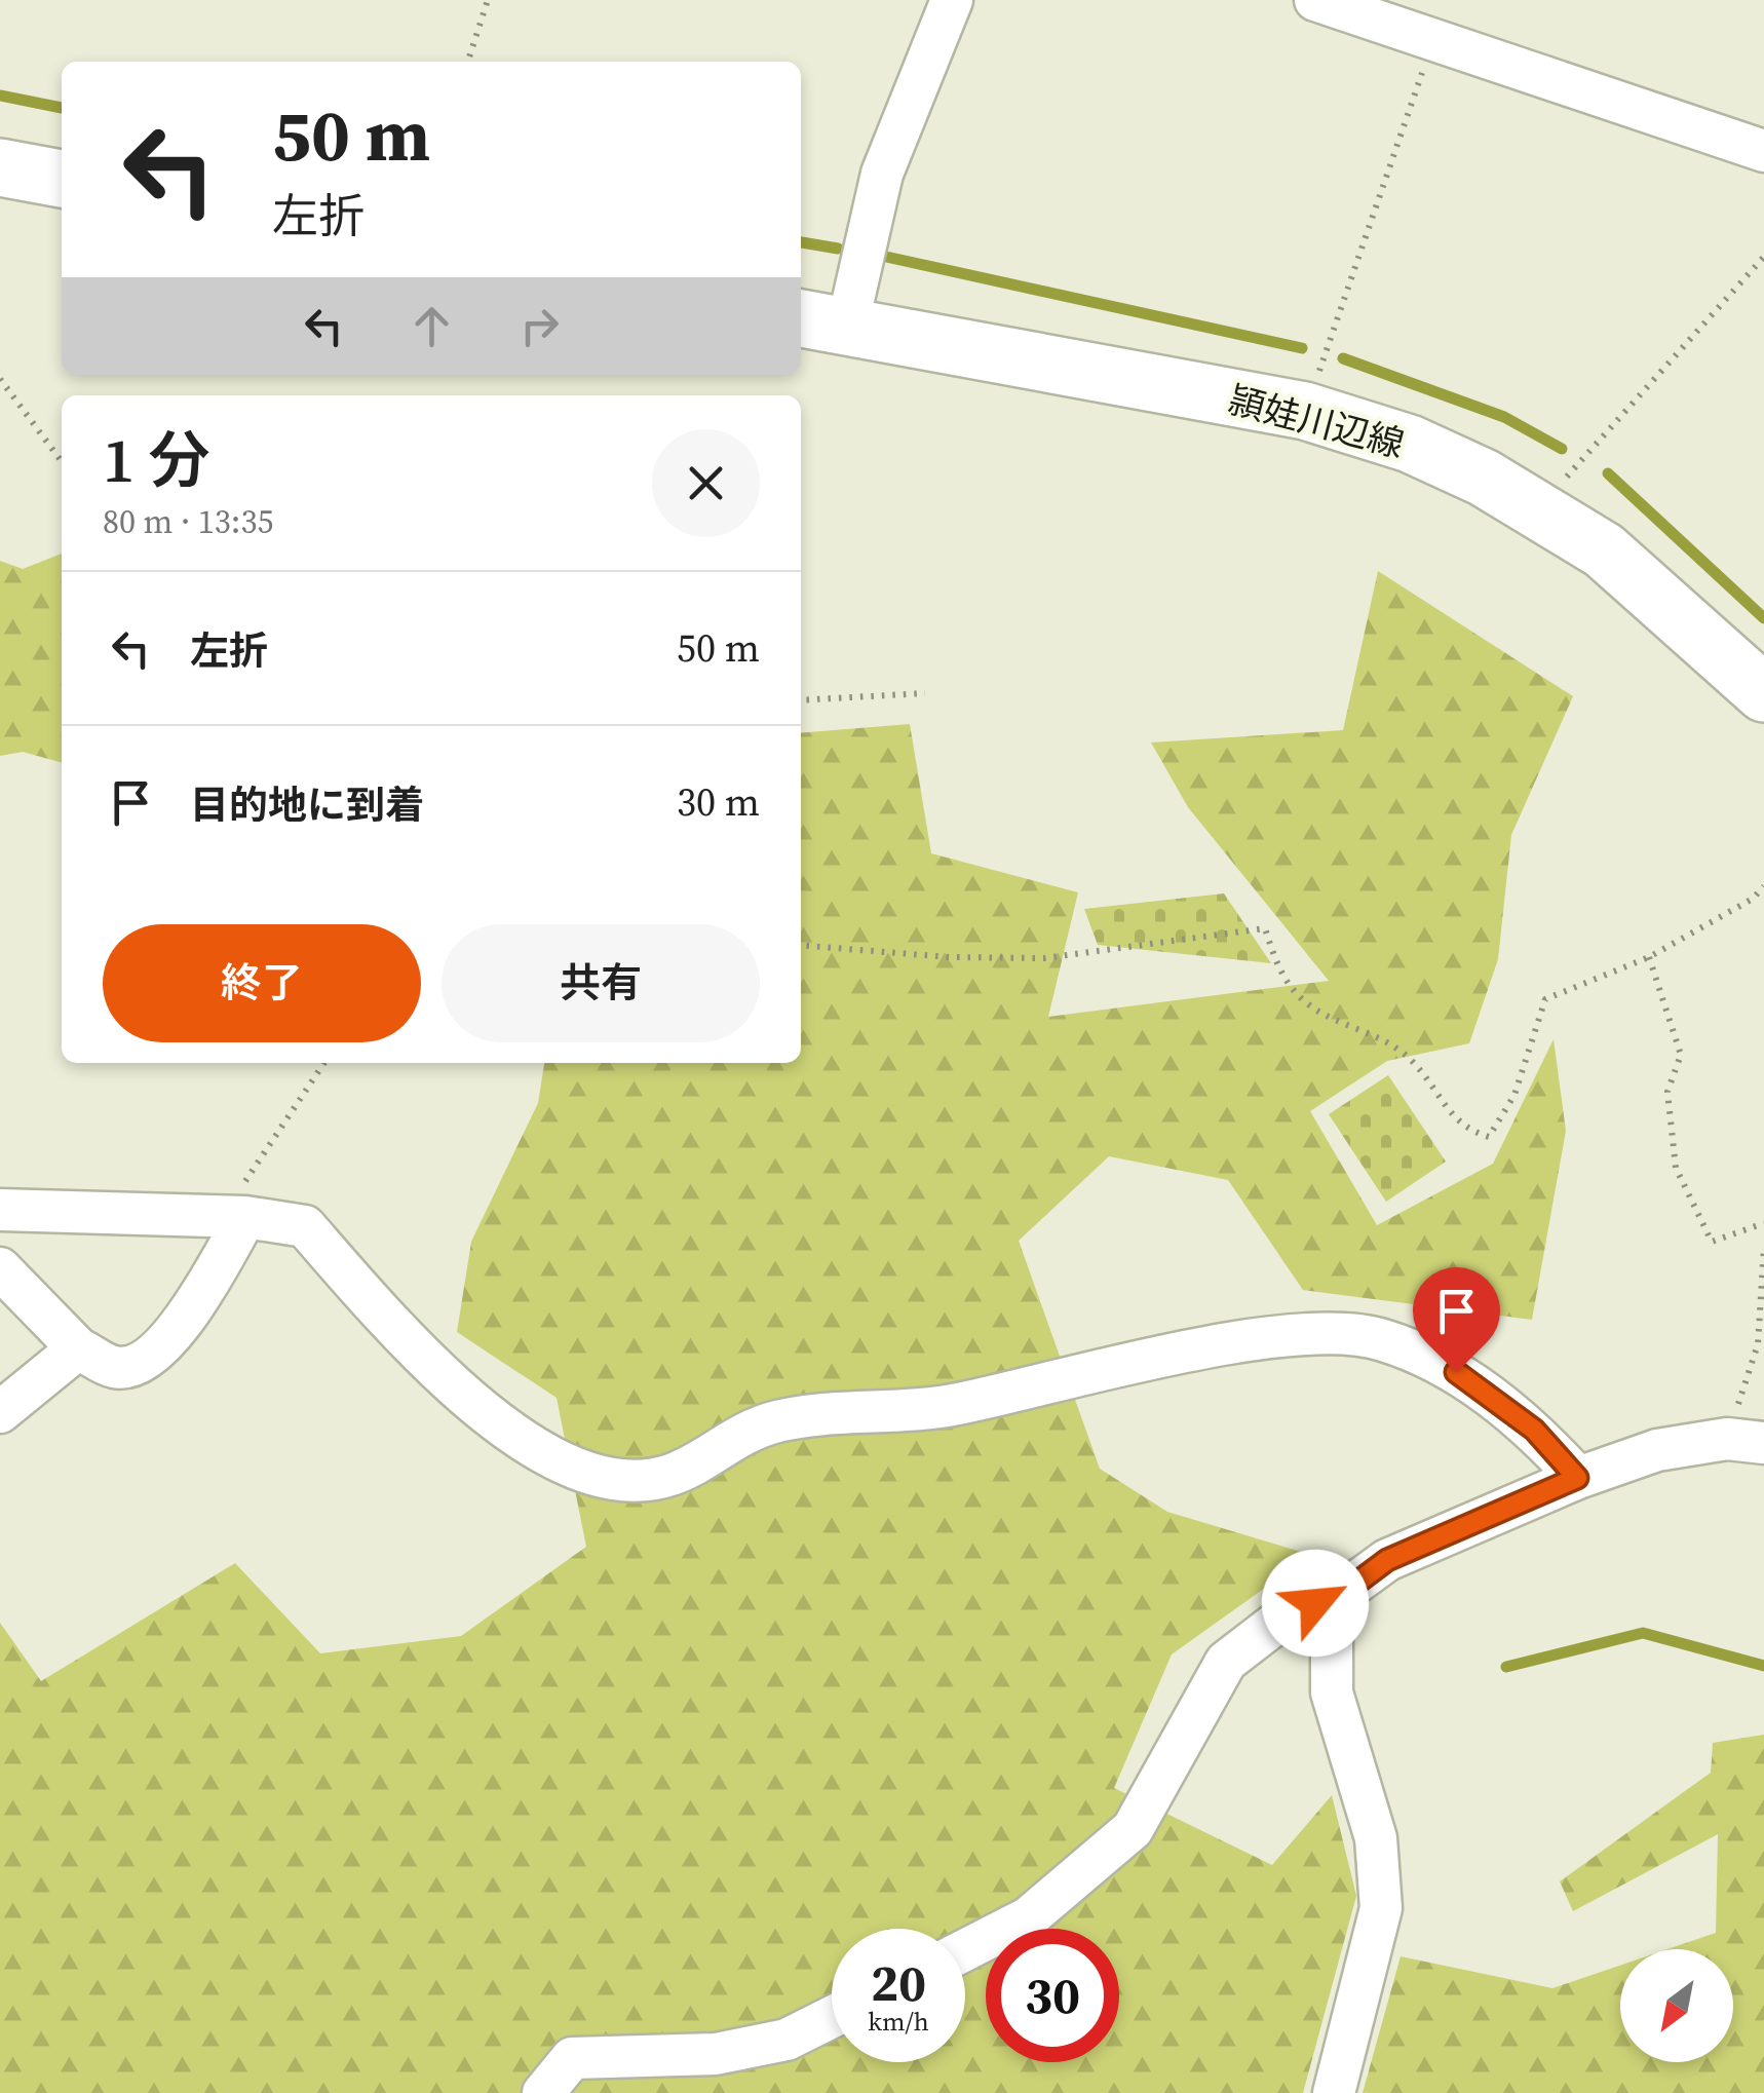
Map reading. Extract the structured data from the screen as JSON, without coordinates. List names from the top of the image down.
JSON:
{
  "streets": {
    "main road": ["頴娃川辺線"]
  },
  "north": "bottom left",
  "page": {
    "turn": ["50 m", "左折"],
    "heading": ["1 分", "80 m · 13:35"],
    "list": [
      {
        "name": "左折",
        "value": "50 m"
      },
      {
        "name": "目的地に到着",
        "value": "30 m"
      }
    ],
    "buttons": ["終了", "共有"],
    "speed": "20 km/h",
    "limit": "30"
  }
}
